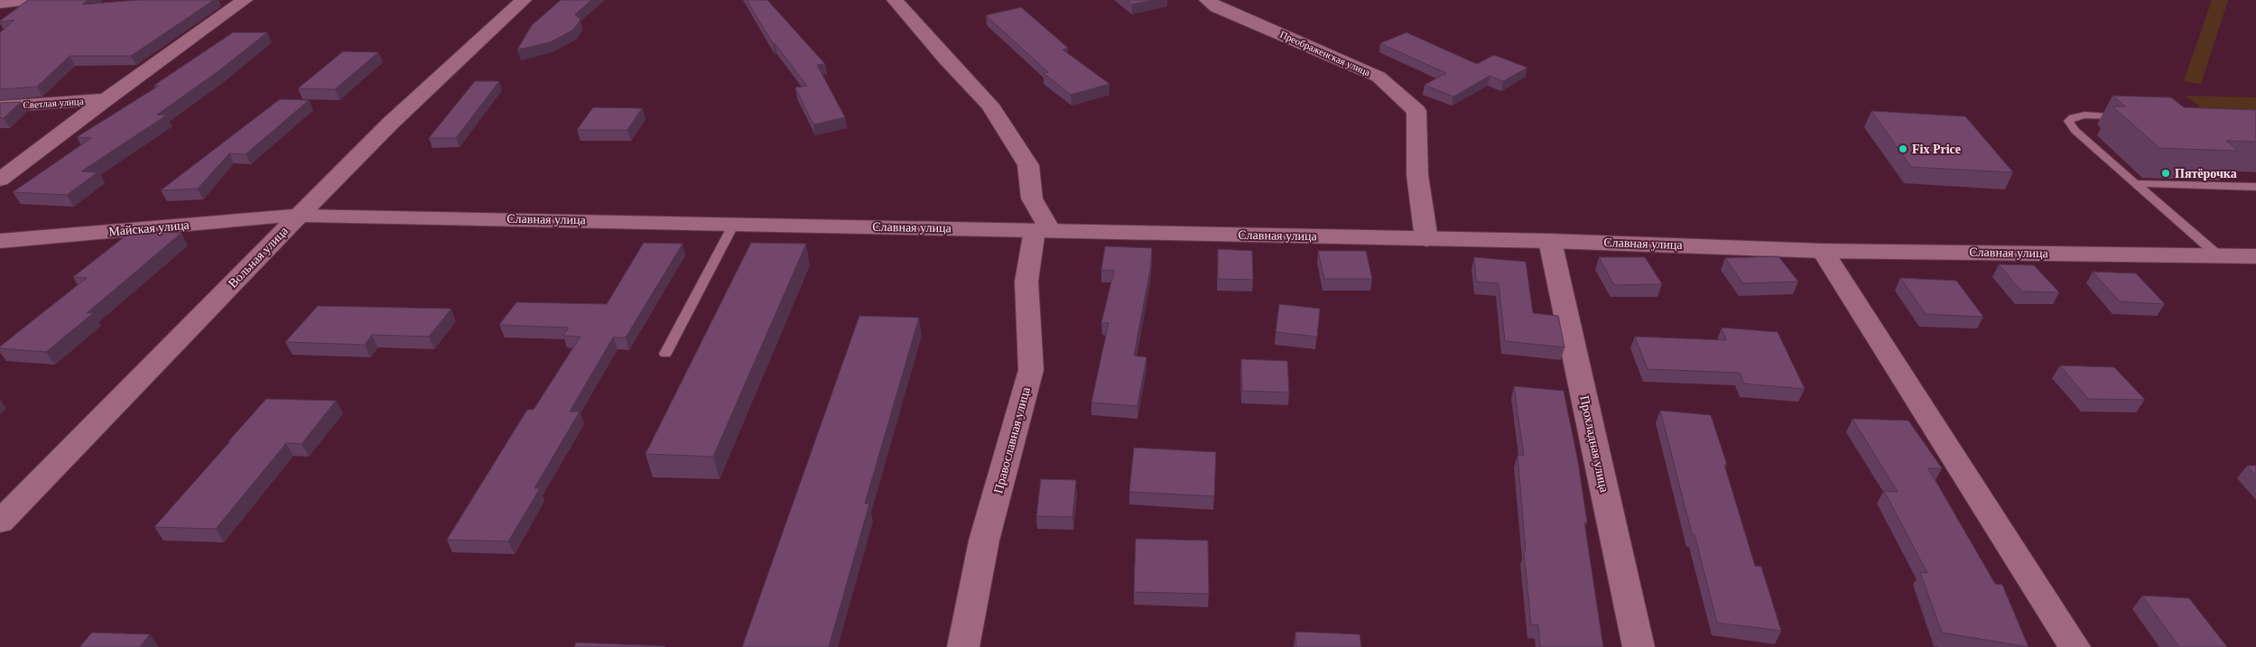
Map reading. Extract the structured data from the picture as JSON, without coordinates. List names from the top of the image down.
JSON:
{
  "streets": {
    "street": [
      "Преображенская улица",
      "Светлая улица",
      "Славная улица",
      "Майская улица",
      "Вольная улица",
      "Православная улица",
      "Прохладная улица"
    ]
  },
  "crossings": [
    ["Преображенская улица", "Славная улица"],
    ["Славная улица", "Майская улица"],
    ["Славная улица", "Вольная улица"],
    ["Славная улица", "Православная улица"],
    ["Славная улица", "Прохладная улица"],
    ["Майская улица", "Вольная улица"]
  ],
  "places": ["Fix Price", "Пятёрочка"]
}
